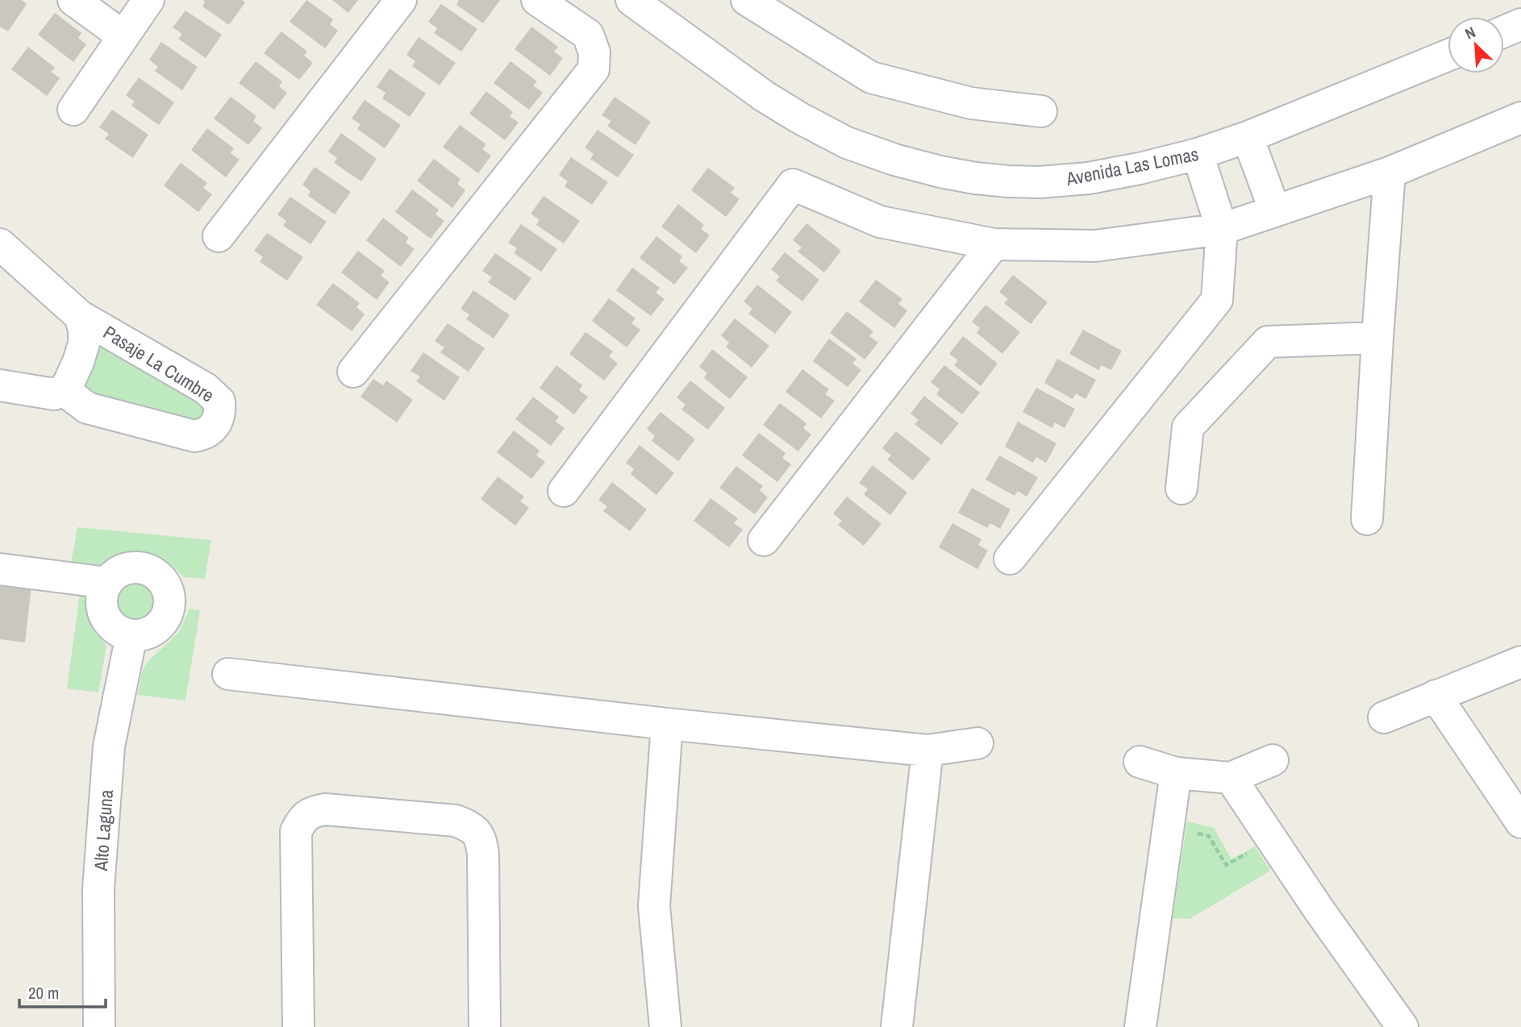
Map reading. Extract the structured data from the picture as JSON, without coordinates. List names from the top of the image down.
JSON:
{
  "streets": {
    "street": ["Avenida Las Lomas", "Pasaje La Cumbre", "Alto Laguna"]
  },
  "scale_bar": "20 m",
  "north": "top left"
}
